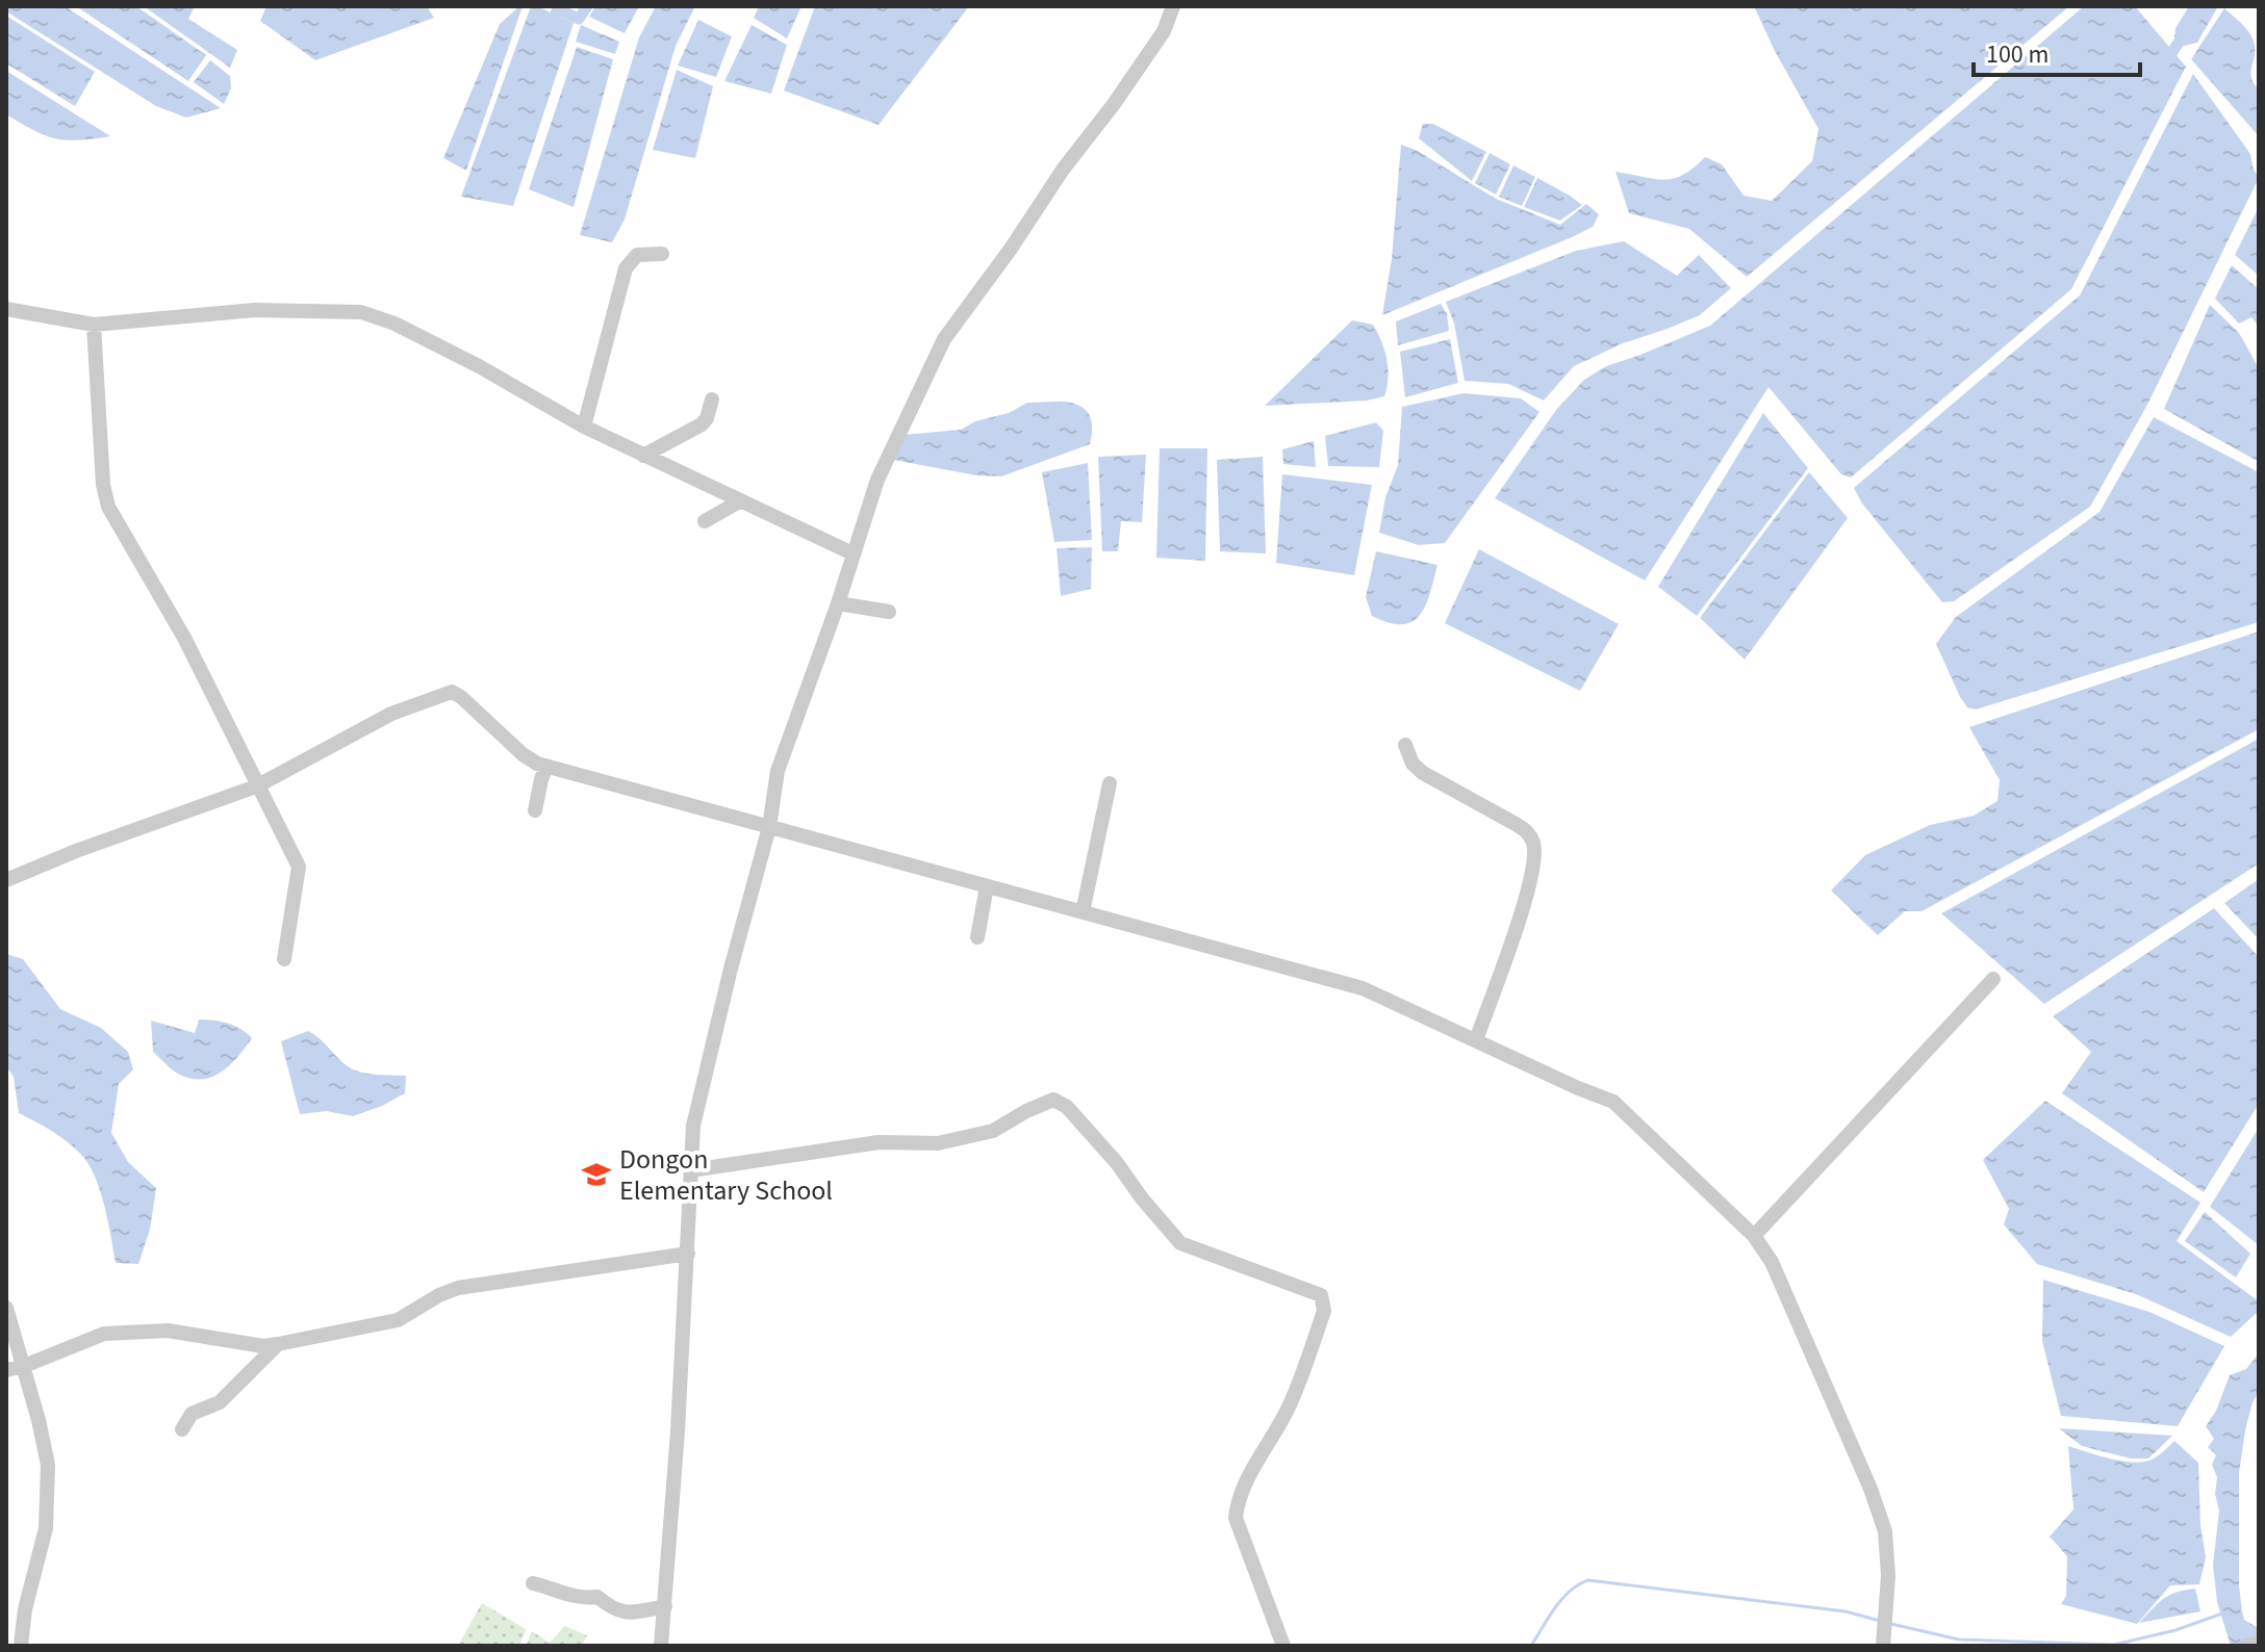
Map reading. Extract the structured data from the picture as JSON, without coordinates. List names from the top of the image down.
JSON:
{
  "places": {
    "school or university": ["Dongon Elementary School"]
  },
  "scale_bar": "100 m"
}
